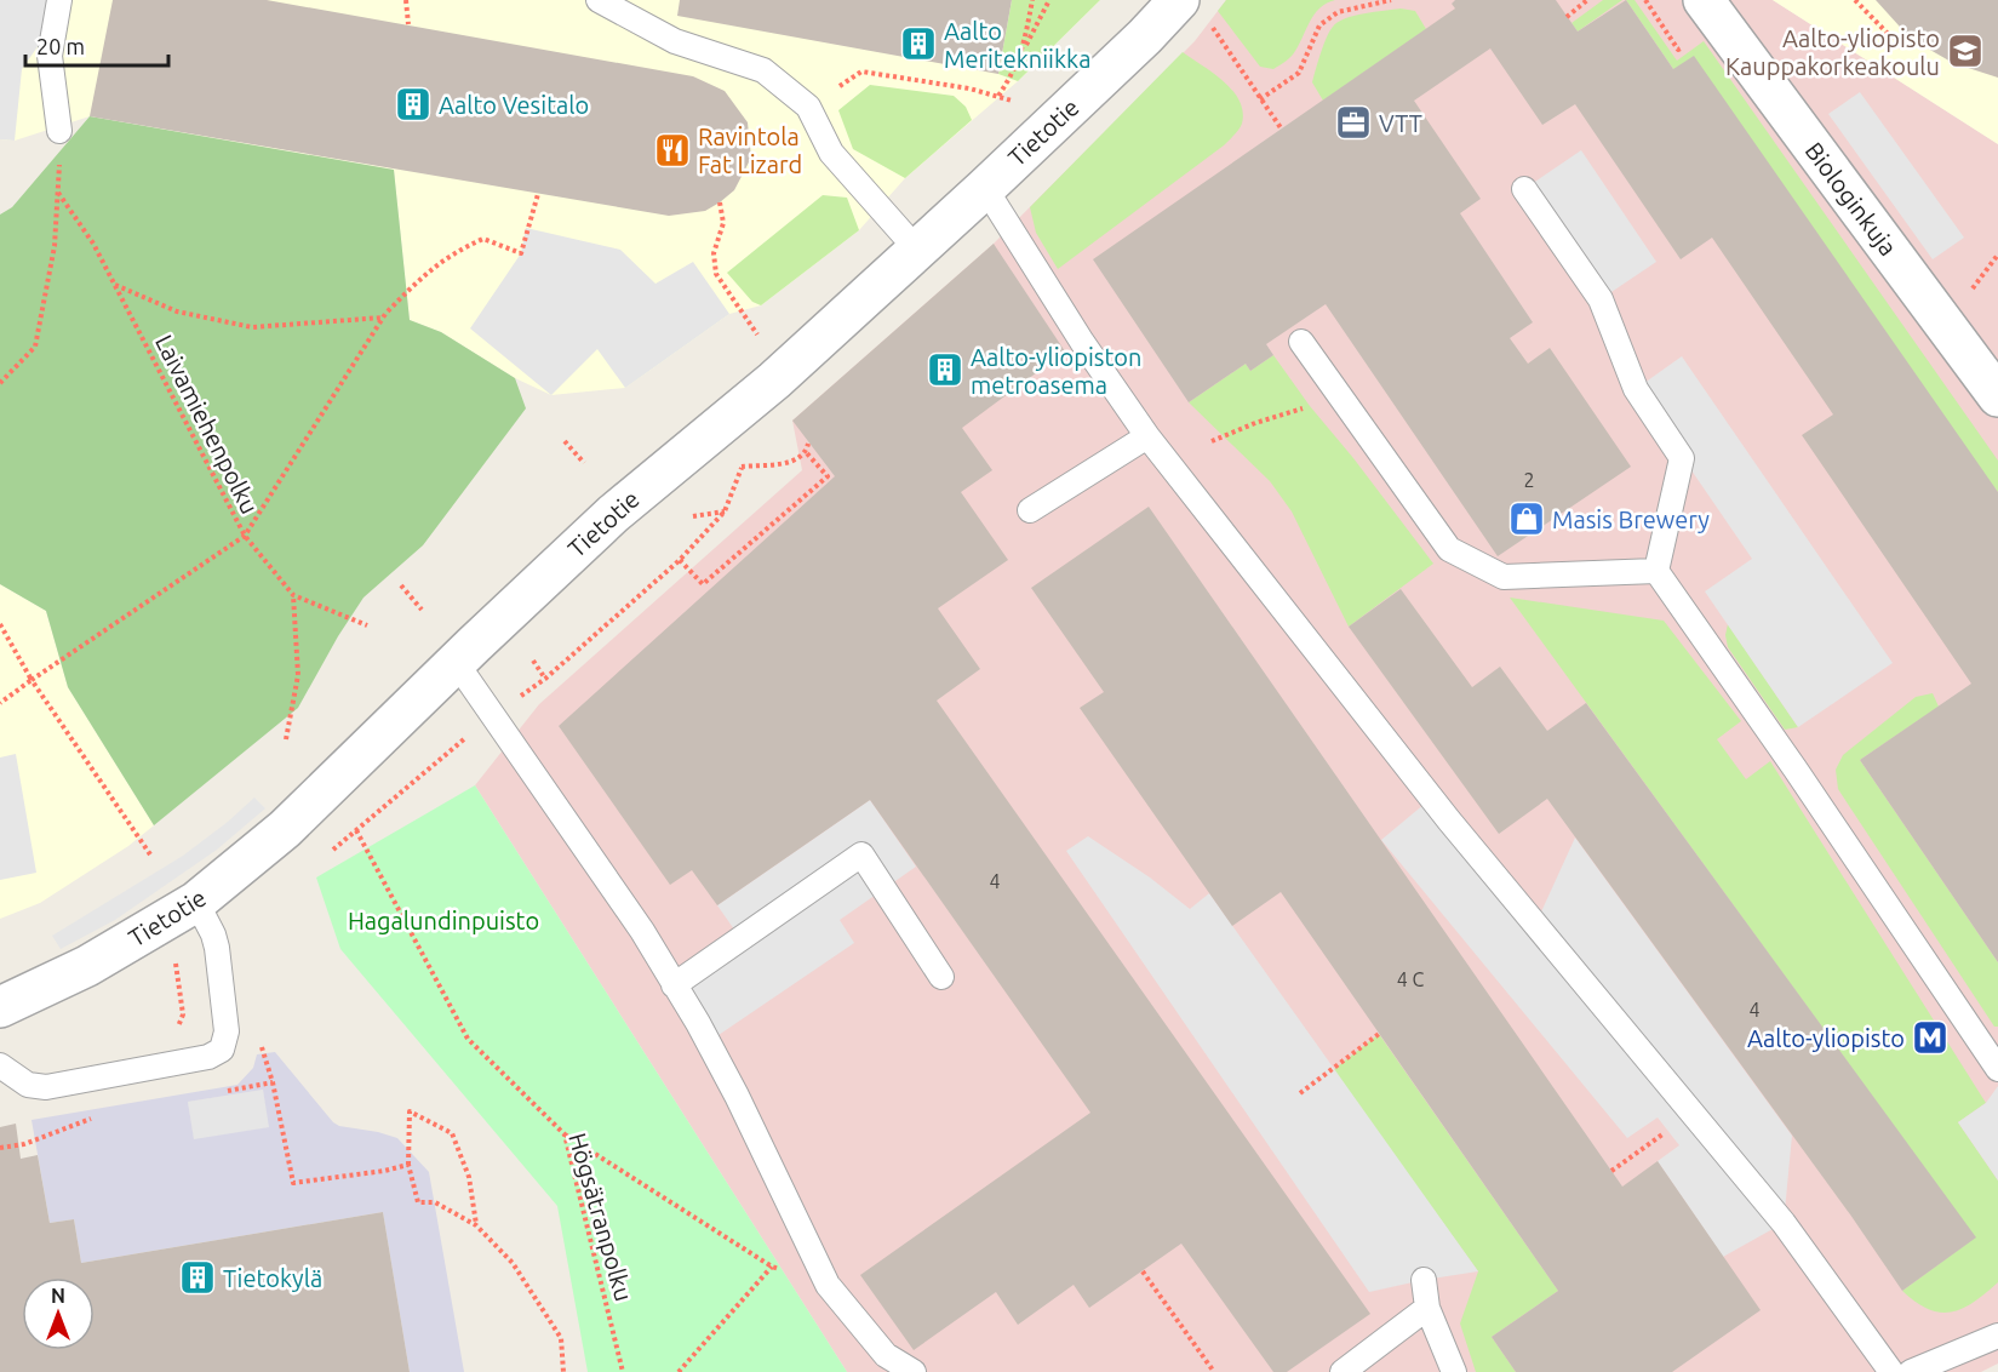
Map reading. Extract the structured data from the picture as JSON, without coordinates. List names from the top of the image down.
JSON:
{
  "streets": {
    "street": ["Tietotie", "Biologinkuja"],
    "path": ["Laivamiehenpolku", "Högsätranpolku"]
  },
  "parks": ["Hagalundinpuisto"],
  "places": {
    "building": [
      "Aalto Meritekniikka",
      "Aalto Vesitalo",
      "Aalto-yliopiston metroasema",
      "Tietokylä"
    ],
    "school or university": ["Aalto-yliopisto Kauppakorkeakoulu"],
    "office": ["VTT"],
    "restaurant": ["Ravintola Fat Lizard"],
    "shop": ["Masis Brewery"],
    "metro station": ["Aalto-yliopisto"]
  },
  "house_numbers": [
    "2",
    "4",
    "4 C",
    "4"
  ],
  "scale_bar": "20 m",
  "north": "top"
}
